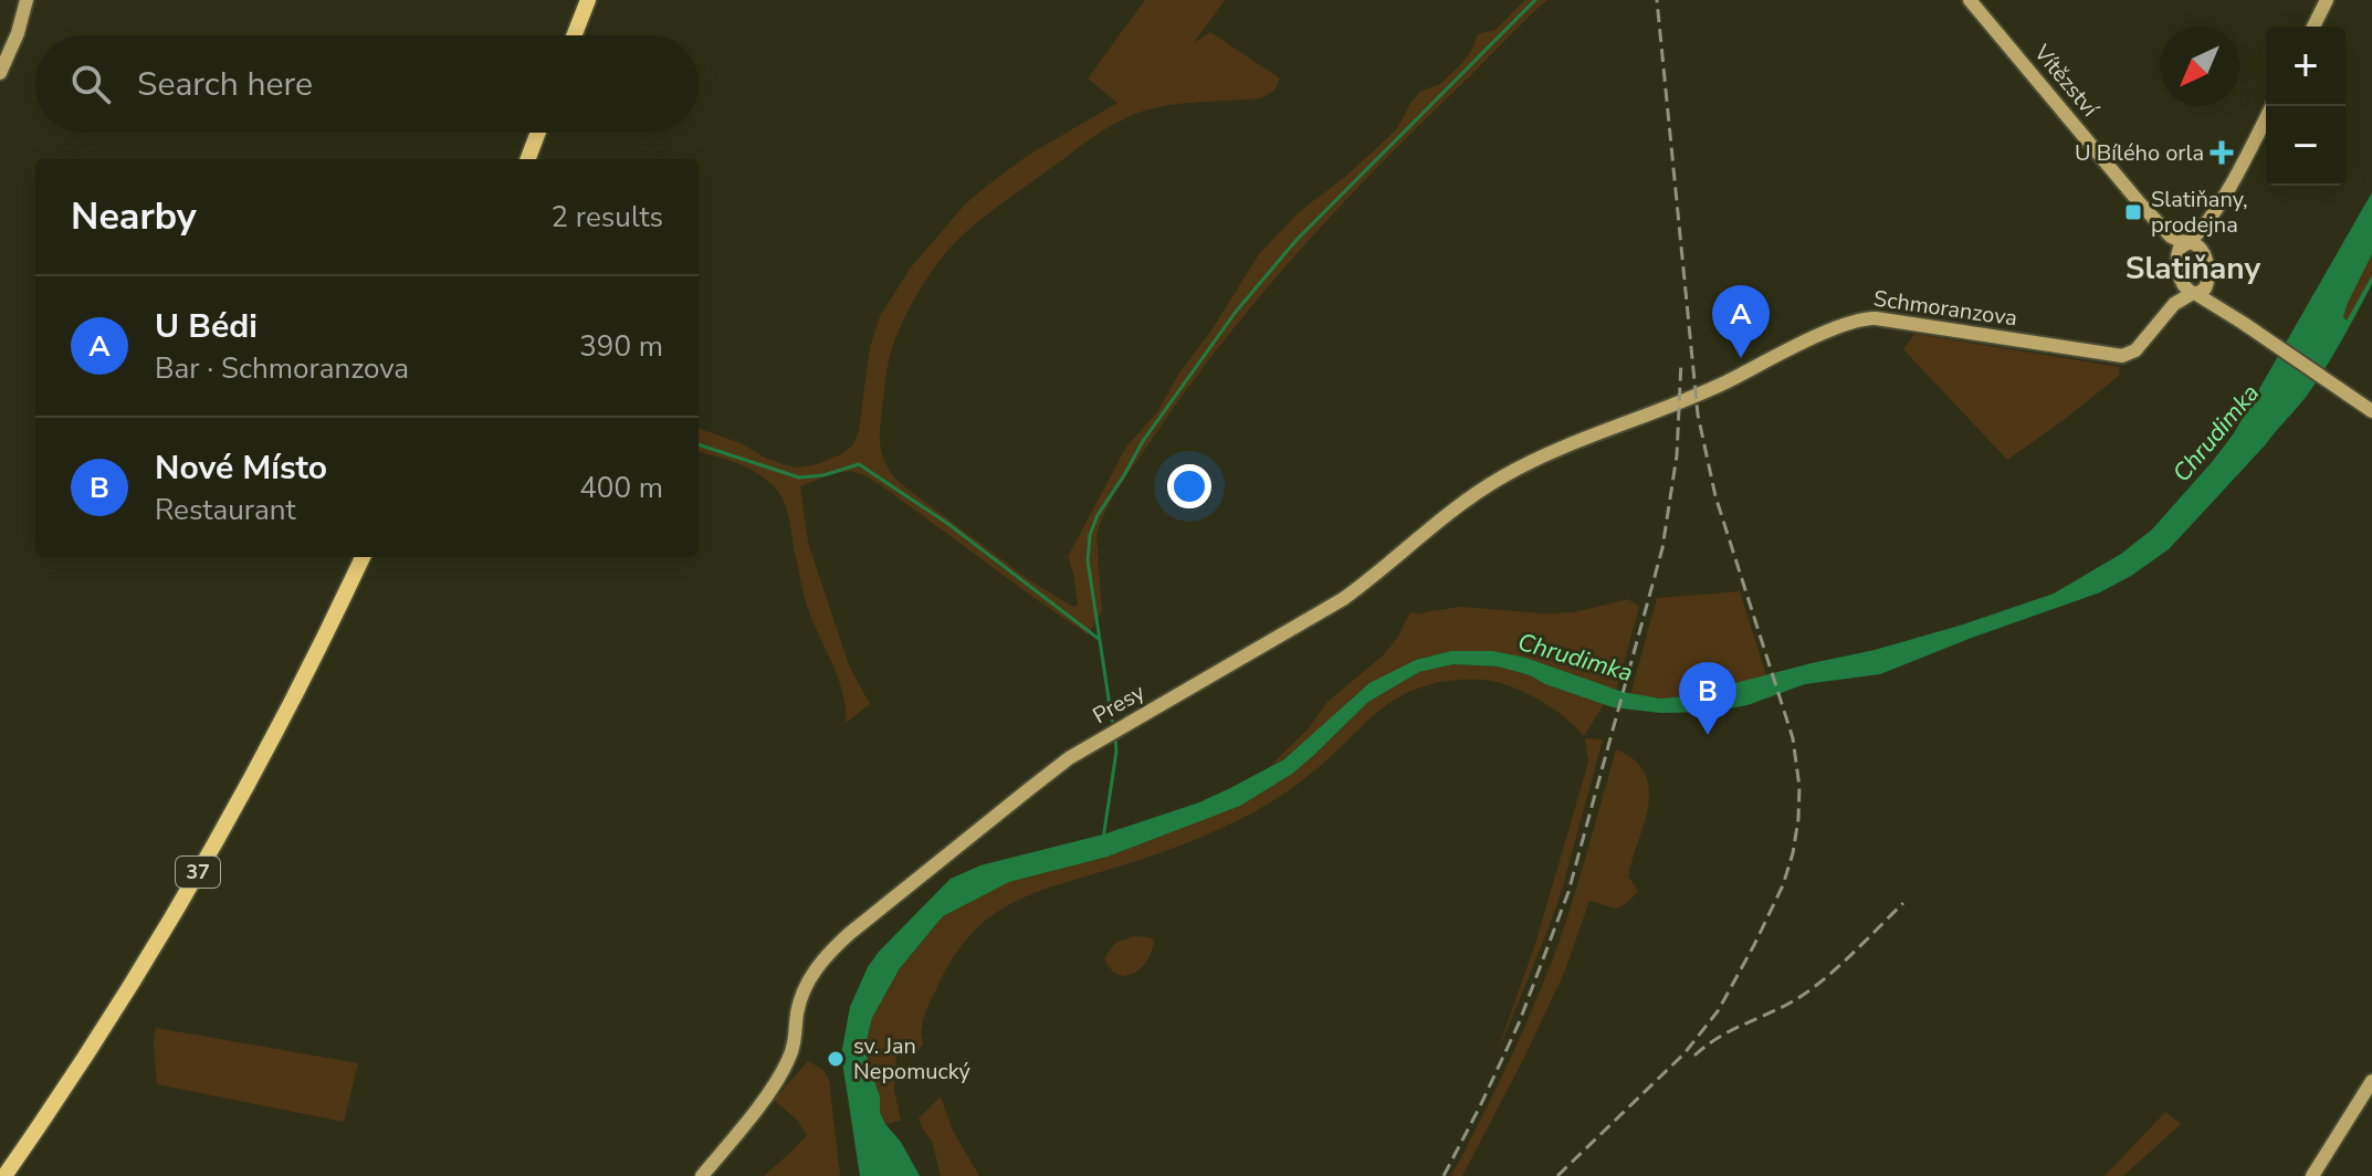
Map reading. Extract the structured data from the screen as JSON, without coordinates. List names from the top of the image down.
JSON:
{
  "streets": {
    "main road": ["37"],
    "street": ["Vítězství", "Schmoranzova", "Presy"]
  },
  "crossings": [
    ["Vítězství", "Schmoranzova"],
    ["Schmoranzova", "Presy"]
  ],
  "districts": ["Slatiňany"],
  "water": ["Chrudimka"],
  "places": {
    "health": ["U Bílého orla"],
    "transit": ["Slatiňany, prodejna"],
    "other": ["sv. Jan Nepomucký"]
  },
  "north": "bottom left",
  "page": {
    "map_buttons": ["+", "−"],
    "search": "Search here",
    "heading": ["Nearby", "2 results"],
    "list": [
      {
        "mark": "A",
        "name": "U Bédi",
        "note": "Bar · Schmoranzova",
        "value": "390 m"
      },
      {
        "mark": "B",
        "name": "Nové Místo",
        "note": "Restaurant",
        "value": "400 m"
      }
    ],
    "pins": ["A", "B"]
  }
}
